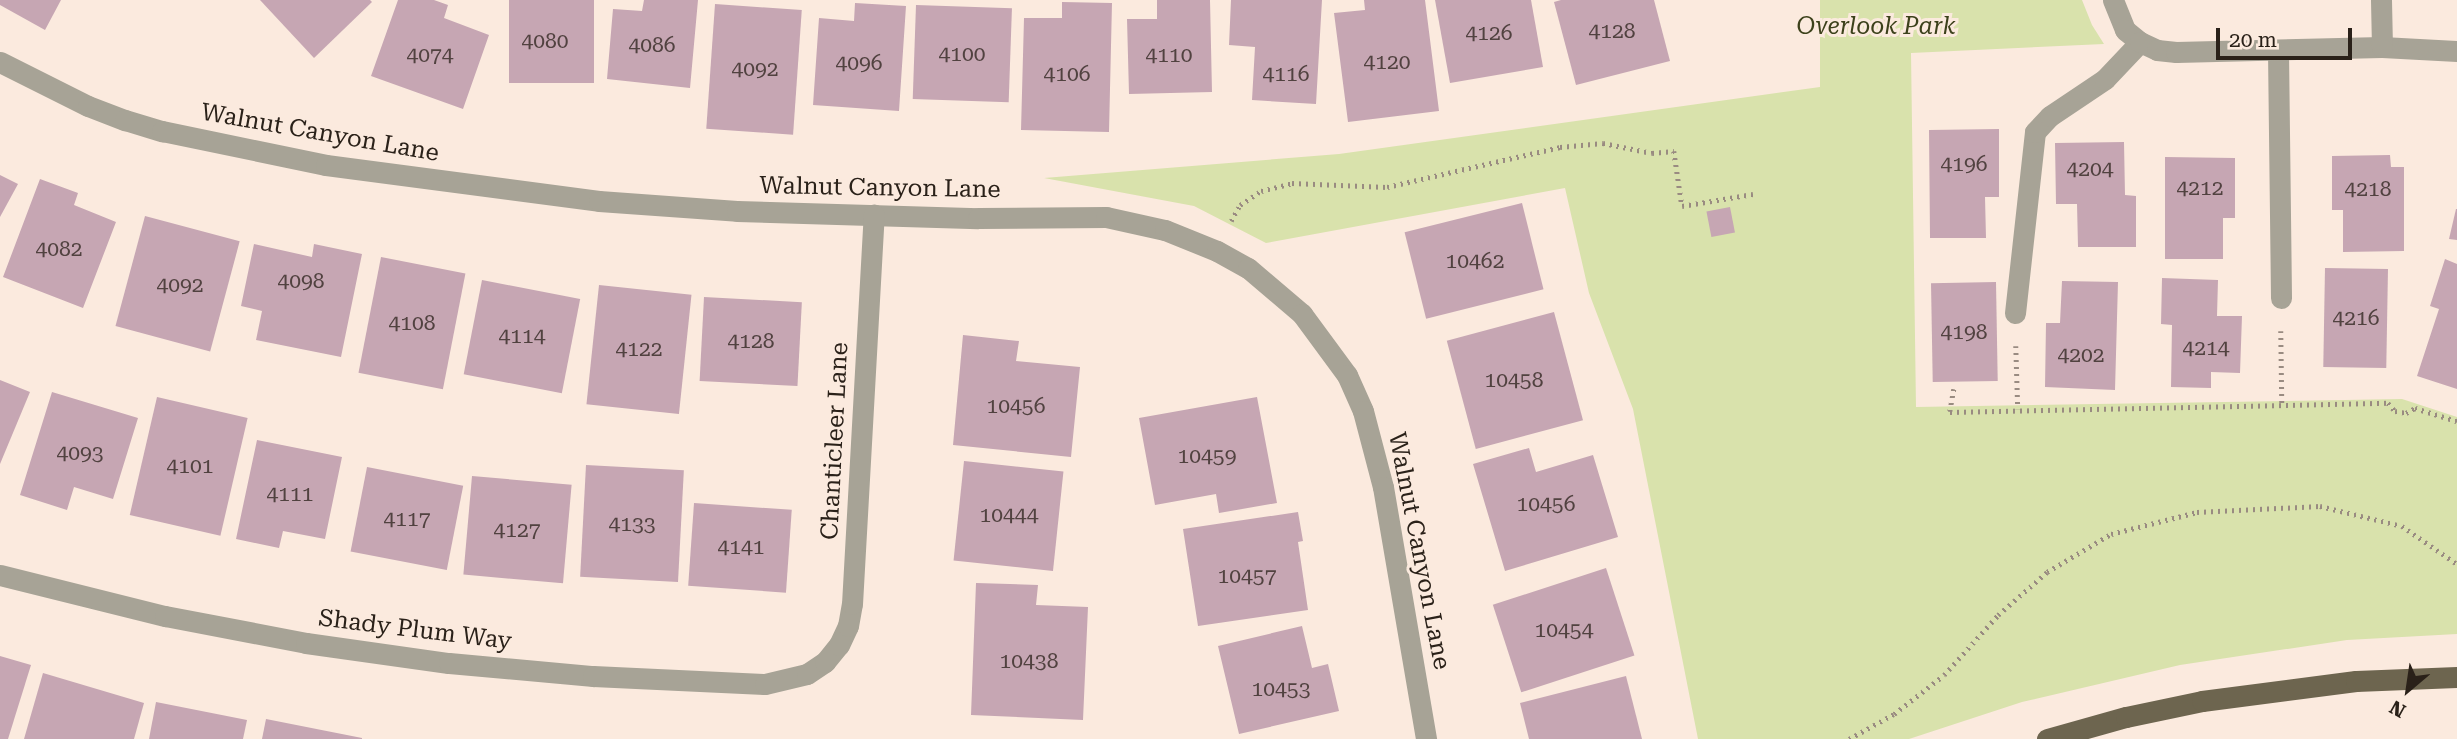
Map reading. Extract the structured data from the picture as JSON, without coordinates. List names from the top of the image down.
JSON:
{
  "streets": {
    "street": ["Walnut Canyon Lane", "Chanticleer Lane", "Shady Plum Way"]
  },
  "crossings": [
    ["Walnut Canyon Lane", "Chanticleer Lane"],
    ["Chanticleer Lane", "Shady Plum Way"]
  ],
  "parks": ["Overlook Park"],
  "house_numbers": [
    "4128",
    "4126",
    "4080",
    "4086",
    "4100",
    "4074",
    "4110",
    "4120",
    "4096",
    "4092",
    "4106",
    "4116",
    "4196",
    "4204",
    "4212",
    "4218",
    "4082",
    "10462",
    "4098",
    "4092",
    "4216",
    "4108",
    "4198",
    "4114",
    "4128",
    "4214",
    "4122",
    "4202",
    "10458",
    "10456",
    "4093",
    "10459",
    "4101",
    "4111",
    "10456",
    "10444",
    "4117",
    "4133",
    "4127",
    "4141",
    "10457",
    "10454",
    "10438",
    "10453"
  ],
  "scale_bar": "20 m",
  "north": "bottom left"
}
